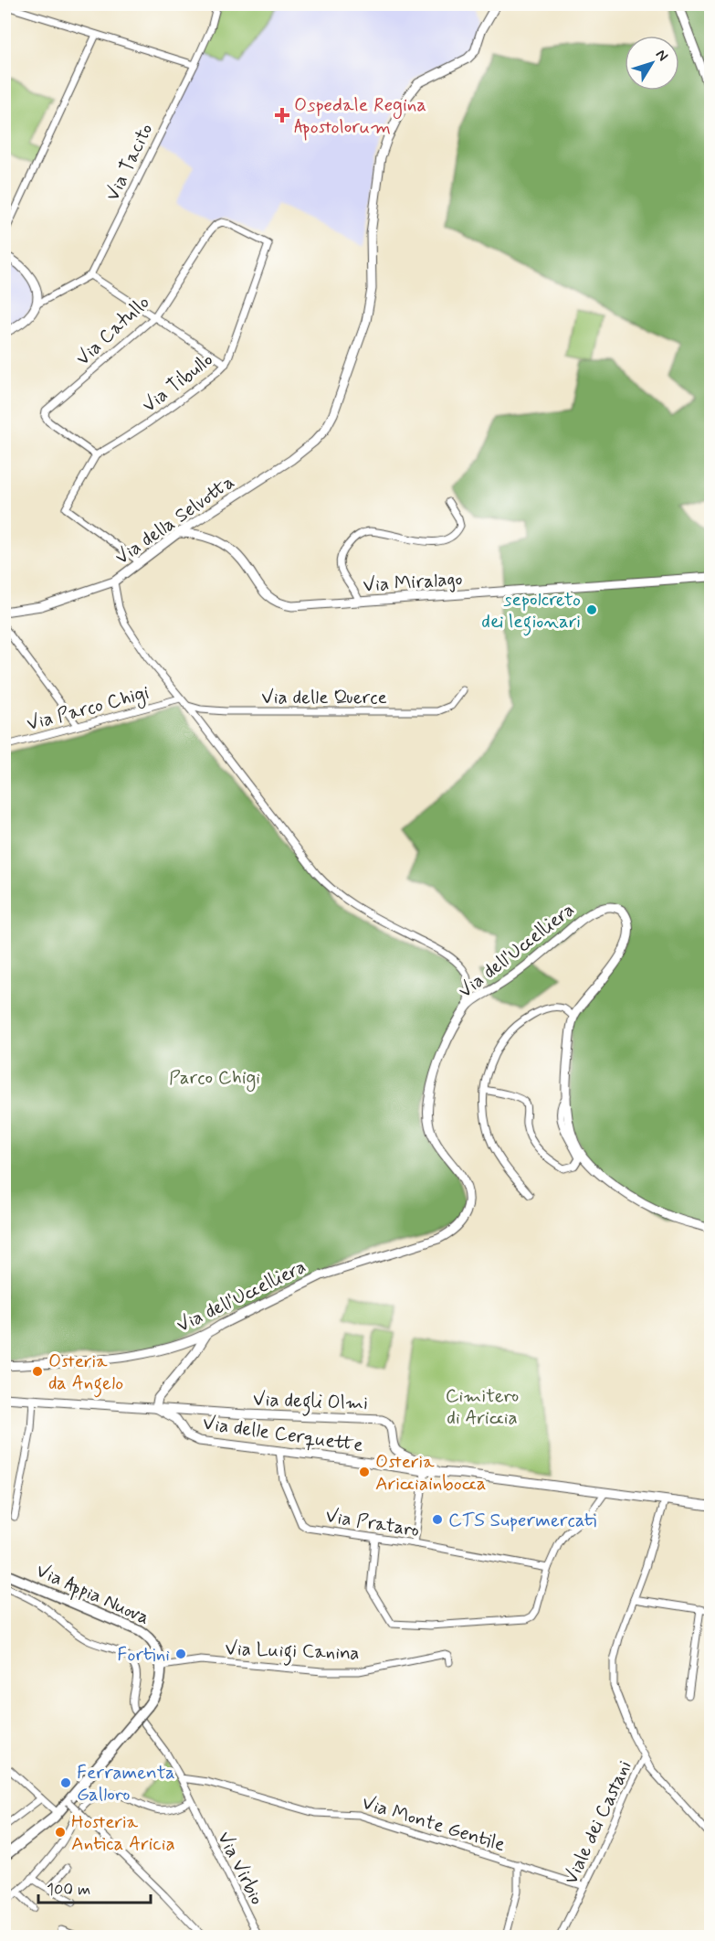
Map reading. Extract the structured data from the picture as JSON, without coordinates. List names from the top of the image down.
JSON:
{
  "streets": {
    "main road": ["Via Appia Nuova"],
    "street": [
      "Via Tacito",
      "Via Catullo",
      "Via Tibullo",
      "Via della Selvotta",
      "Via Miralago",
      "Via delle Querce",
      "Via Parco Chigi",
      "Via dell'Uccelliera",
      "Via degli Olmi",
      "Via delle Cerquette",
      "Via Prataro",
      "Via Luigi Canina",
      "Viale dei Castani",
      "Via Monte Gentile",
      "Via Virbio"
    ]
  },
  "crossings": [
    ["Via Catullo", "Via Tibullo"],
    ["Via della Selvotta", "Via Miralago"],
    ["Via della Selvotta", "Via delle Querce"],
    ["Via della Selvotta", "Via Parco Chigi"],
    ["Via della Selvotta", "Via dell'Uccelliera"],
    ["Via delle Querce", "Via Parco Chigi"],
    ["Via degli Olmi", "Via delle Cerquette"],
    ["Via delle Cerquette", "Via Prataro"],
    ["Via delle Cerquette", "Viale dei Castani"],
    ["Via Appia Nuova", "Via Luigi Canina"],
    ["Viale dei Castani", "Via Monte Gentile"],
    ["Via Monte Gentile", "Via Virbio"]
  ],
  "parks": ["Parco Chigi", "Cimitero di Ariccia"],
  "places": {
    "health": ["Ospedale Regina Apostolorum"],
    "other": [
      "sepolcreto dei legionari",
      "Osteria da Angelo",
      "Osteria Aricciainbocca",
      "CTS Supermercati",
      "Fortini",
      "Ferramenta Galloro",
      "Hosteria Antica Aricia"
    ]
  },
  "scale_bar": "100 m",
  "north": "top right"
}
